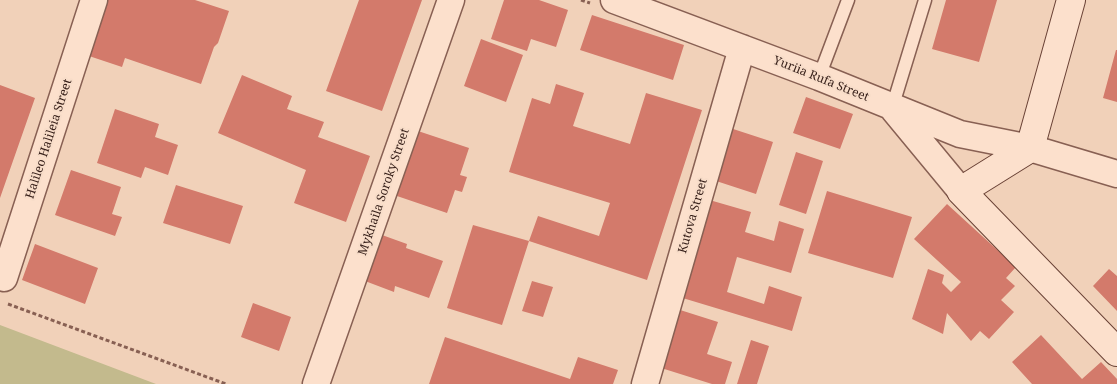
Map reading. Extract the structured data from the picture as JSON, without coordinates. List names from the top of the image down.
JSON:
{
  "streets": {
    "street": [
      "Yuriia Rufa Street",
      "Halileo Halileia Street",
      "Mykhaila Soroky Street",
      "Kutova Street"
    ]
  },
  "crossings": [
    ["Yuriia Rufa Street", "Kutova Street"]
  ]
}
